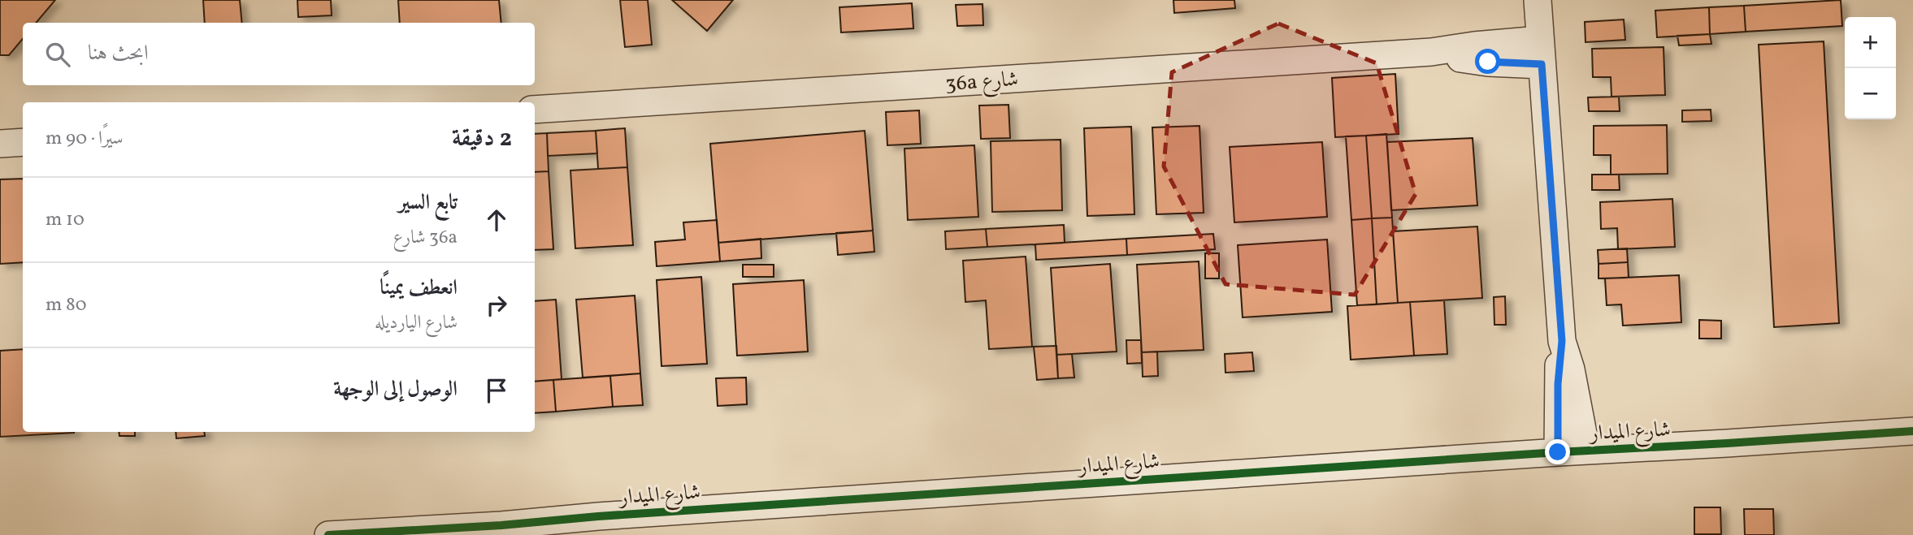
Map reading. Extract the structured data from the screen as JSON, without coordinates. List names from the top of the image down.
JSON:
{
  "streets": {
    "street": ["36a شارع", "شارع الميدار"]
  },
  "page": {
    "map_buttons": ["+", "−"],
    "search": "ابحث هنا",
    "heading": ["2 دقيقة", "سيرًا · 90 m"],
    "list": [
      ["تابع السير", "36a شارع", "10 m"],
      ["انعطف يمينًا", "شارع اليارديله", "80 m"],
      "الوصول إلى الوجهة"
    ]
  }
}
